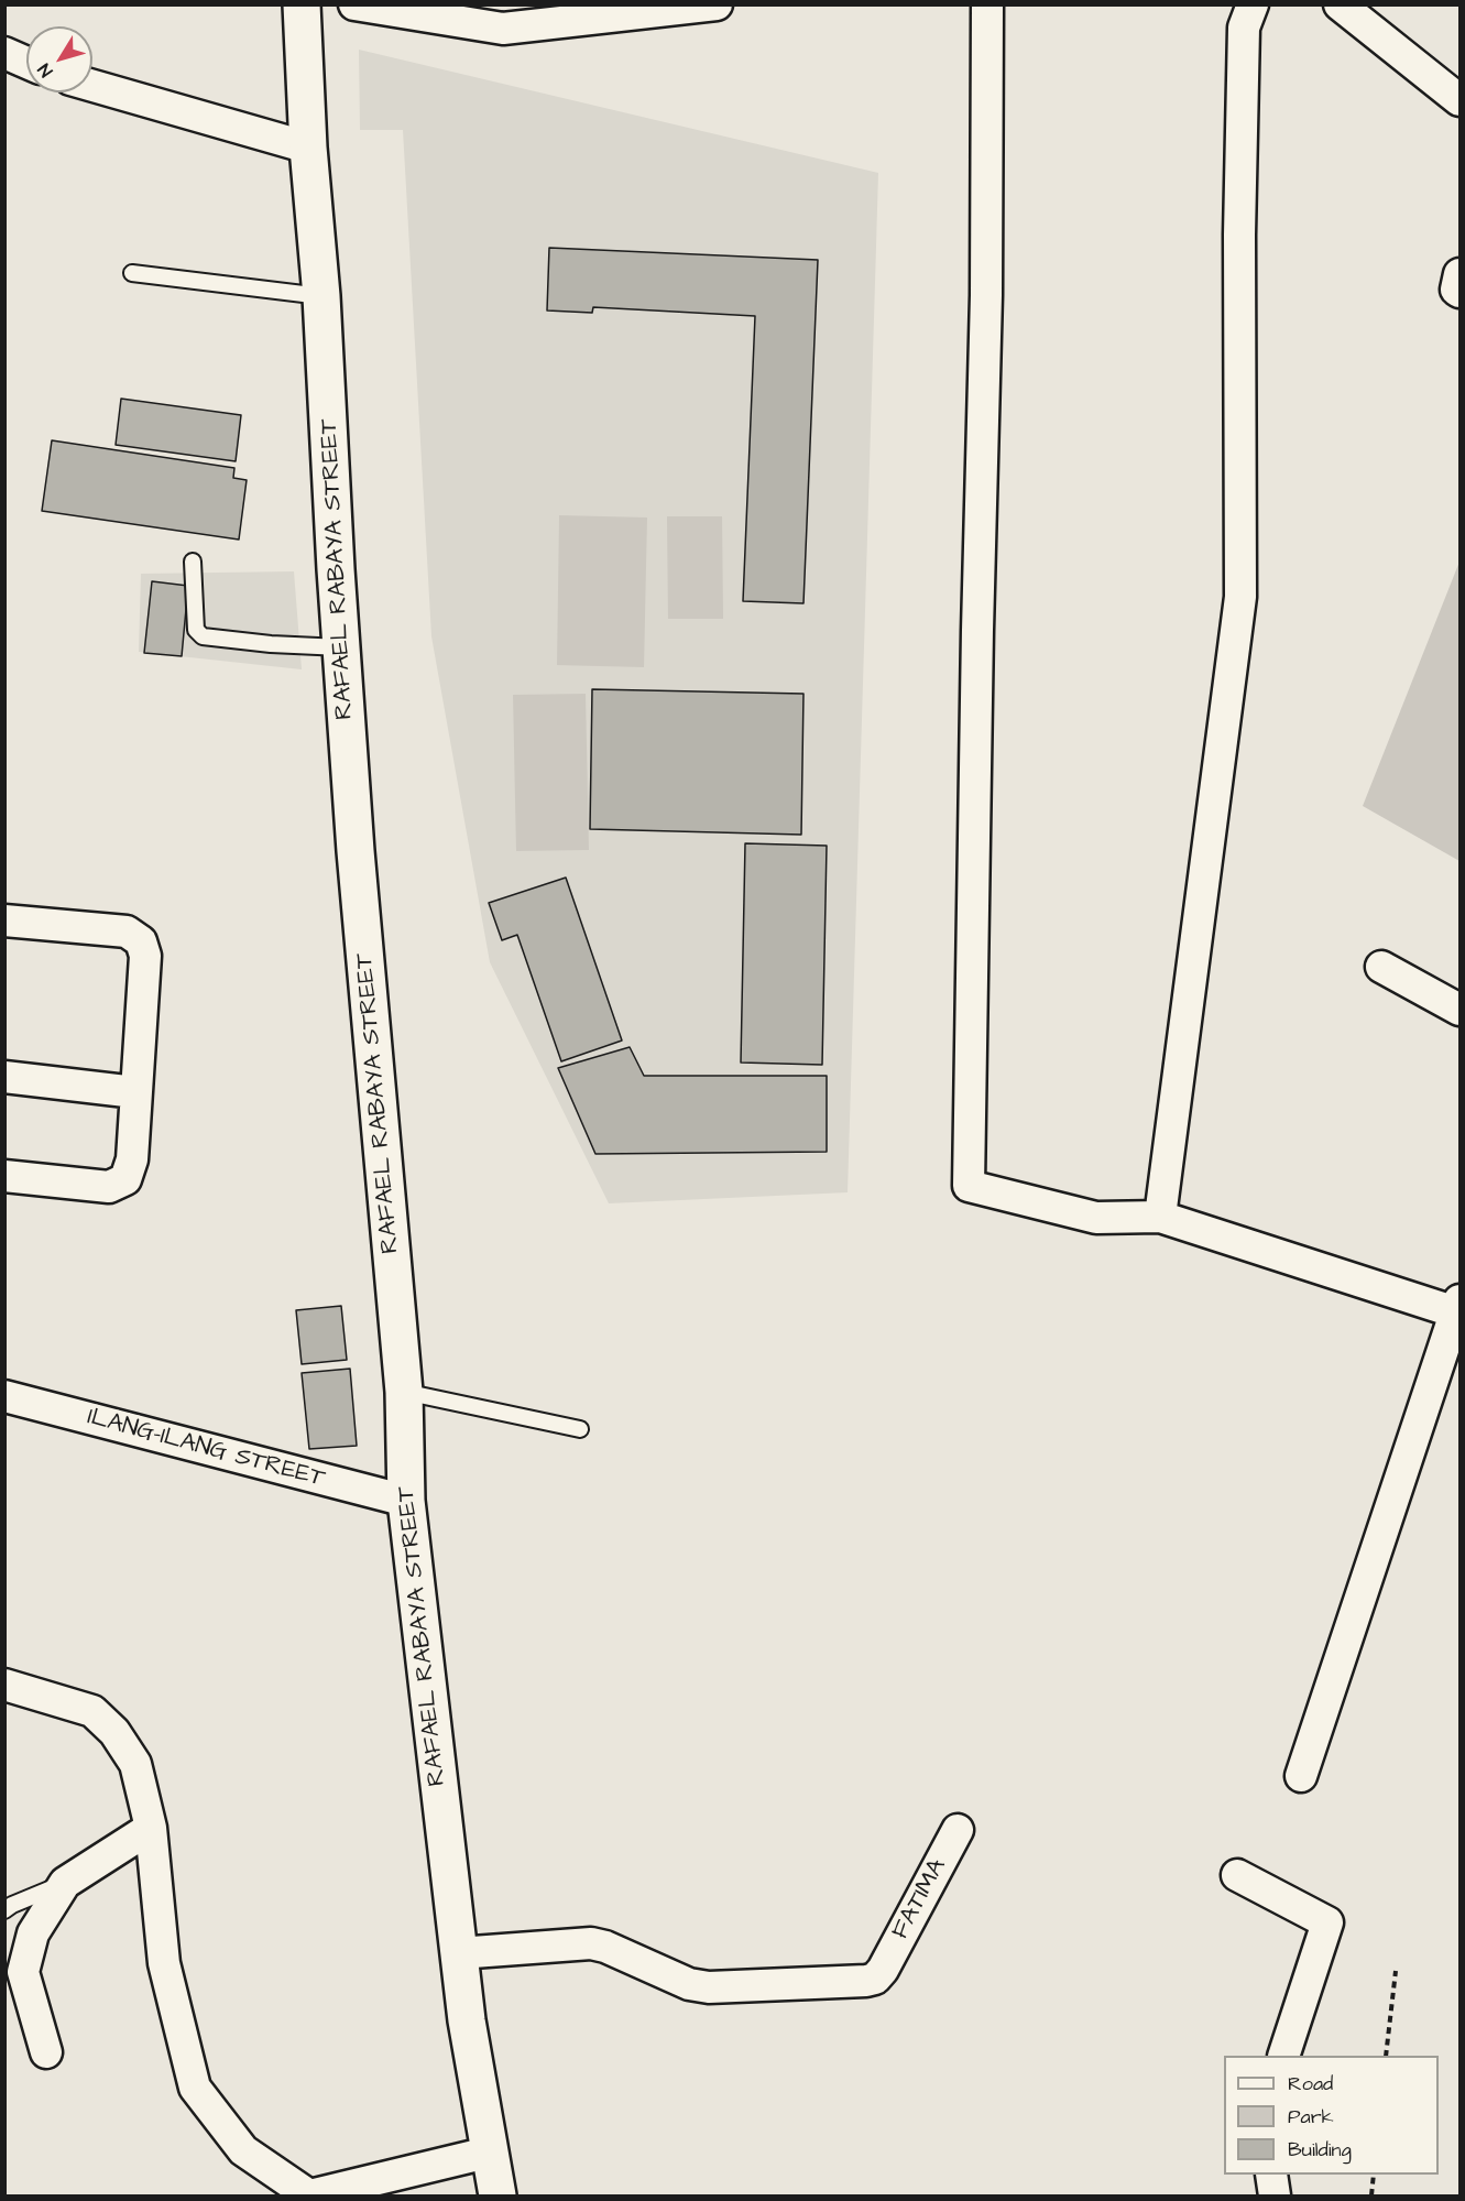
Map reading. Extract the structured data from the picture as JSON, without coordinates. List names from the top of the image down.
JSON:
{
  "streets": {
    "main road": ["RAFAEL RABAYA STREET"],
    "street": ["ILANG-ILANG STREET", "FATIMA"]
  },
  "crossings": [
    ["RAFAEL RABAYA STREET", "ILANG-ILANG STREET"],
    ["RAFAEL RABAYA STREET", "FATIMA"]
  ],
  "legend": ["Road", "Park", "Building"],
  "north": "bottom left"
}
